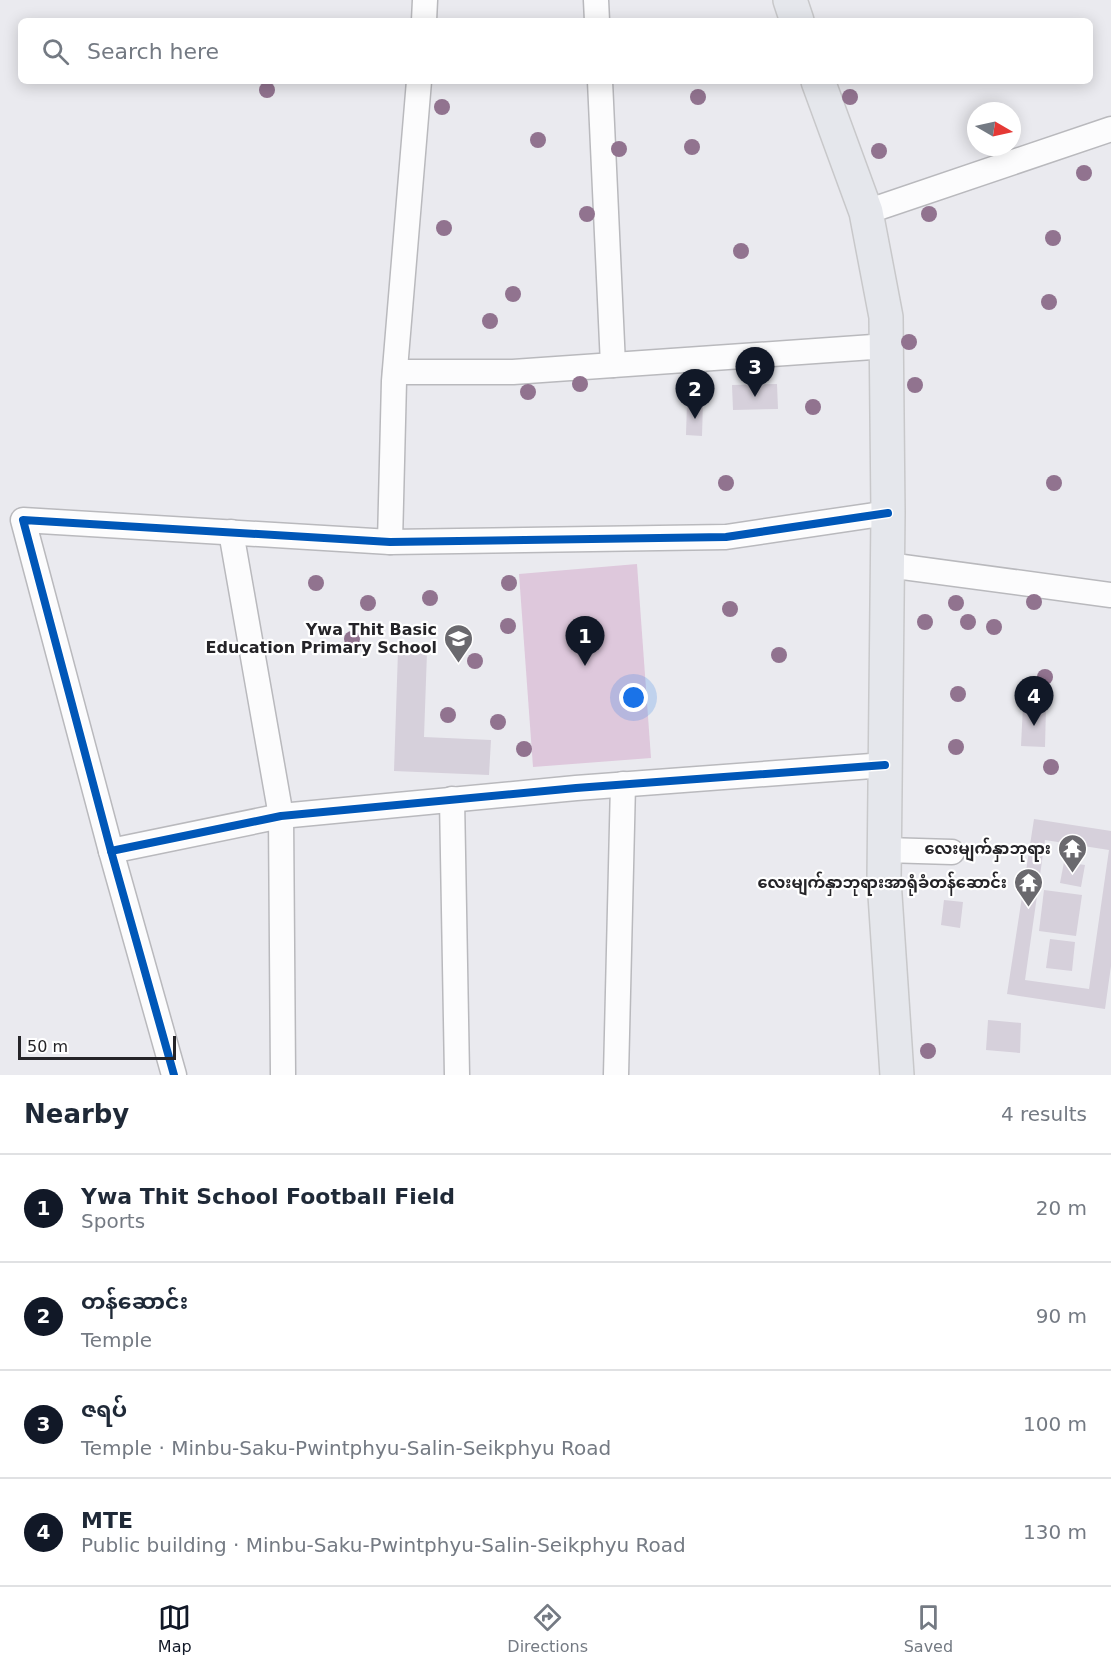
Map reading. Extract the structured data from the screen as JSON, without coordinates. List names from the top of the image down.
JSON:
{
  "places": {
    "school or university": ["Ywa Thit Basic Education Primary School"],
    "temple": ["လေးမျက်နှာဘုရား", "လေးမျက်နှာဘုရားအာရုံခံတန်ဆောင်း"]
  },
  "scale_bar": "50 m",
  "north": "right",
  "page": {
    "search": "Search here",
    "pins": [
      "3",
      "2",
      "1",
      "4"
    ],
    "scale": "50 m",
    "heading": ["Nearby", "4 results"],
    "list": [
      {
        "mark": "1",
        "name": "Ywa Thit School Football Field",
        "note": "Sports",
        "value": "20 m"
      },
      {
        "mark": "2",
        "name": "တန်ဆောင်း",
        "note": "Temple",
        "value": "90 m"
      },
      {
        "mark": "3",
        "name": "ဇရပ်",
        "note": "Temple · Minbu-Saku-Pwintphyu-Salin-Seikphyu Road",
        "value": "100 m"
      },
      {
        "mark": "4",
        "name": "MTE",
        "note": "Public building · Minbu-Saku-Pwintphyu-Salin-Seikphyu Road",
        "value": "130 m"
      }
    ],
    "nav": ["Map", "Directions", "Saved"]
  }
}
